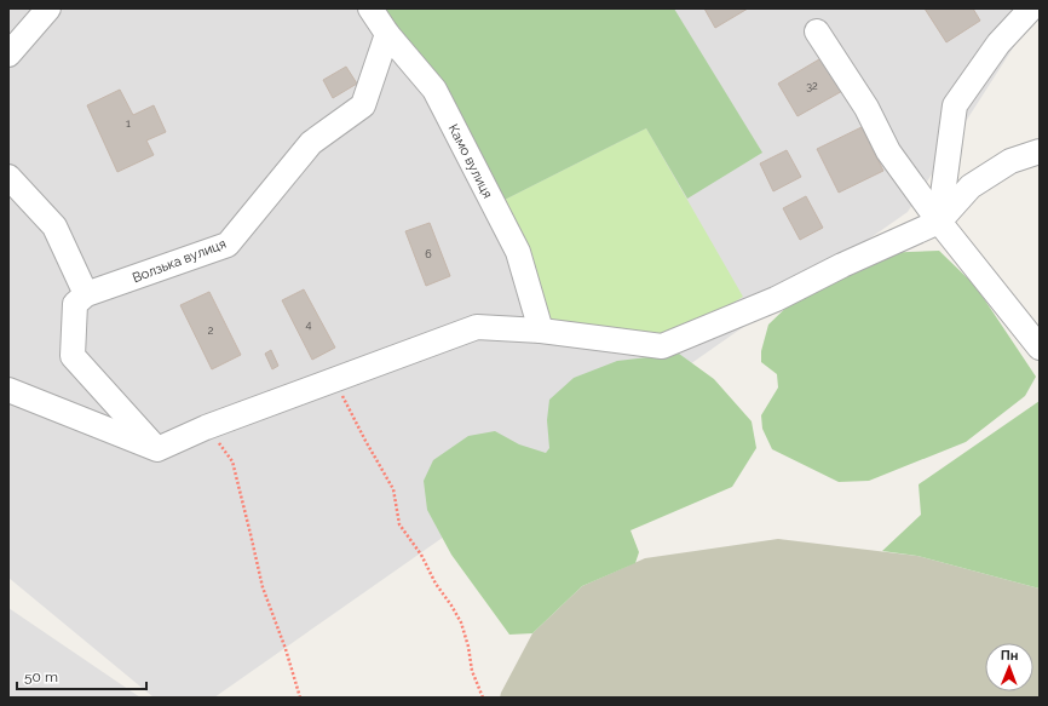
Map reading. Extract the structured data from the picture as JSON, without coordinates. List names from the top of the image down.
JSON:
{
  "streets": {
    "street": ["Камо вулиця", "Волзька вулиця"]
  },
  "crossings": [
    ["Камо вулиця", "Волзька вулиця"]
  ],
  "house_numbers": [
    "32",
    "1",
    "6",
    "4",
    "2"
  ],
  "scale_bar": "50 m",
  "north": "top"
}
